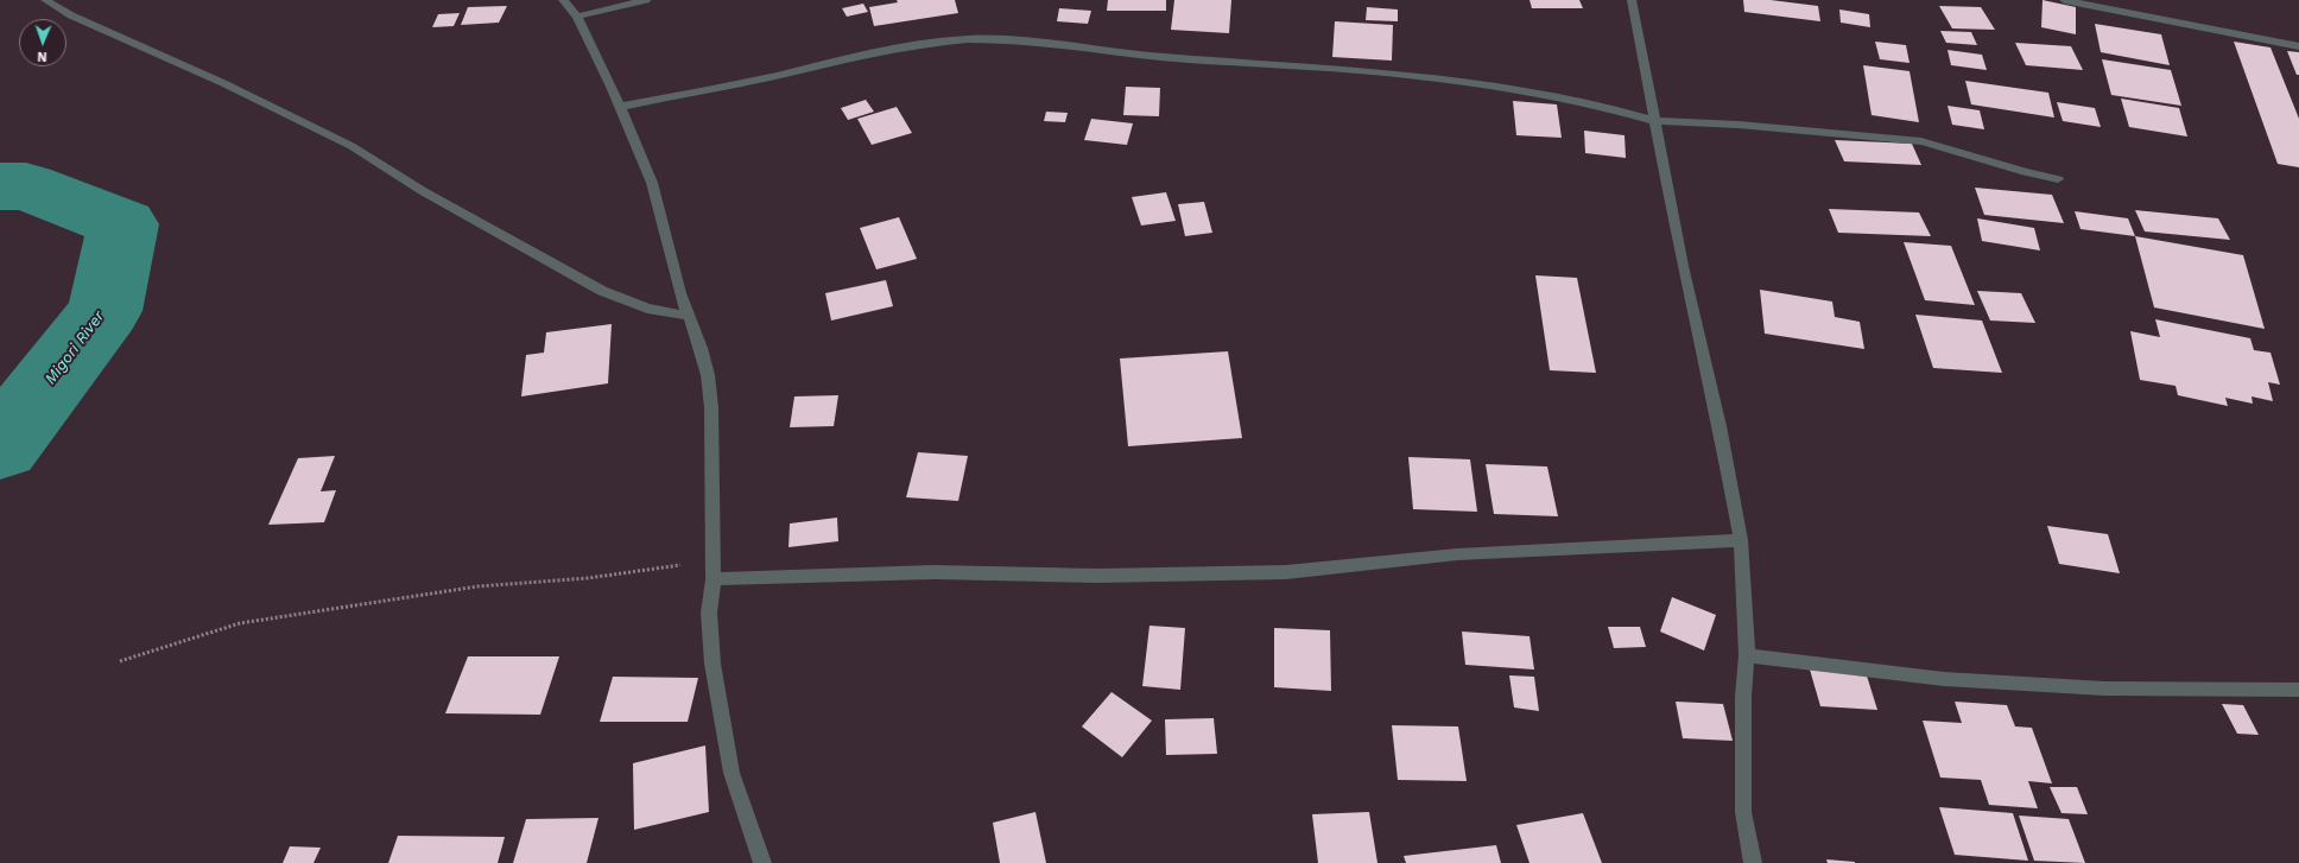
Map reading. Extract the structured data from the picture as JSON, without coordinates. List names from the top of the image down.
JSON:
{
  "water": ["Migori River"],
  "north": "bottom"
}
